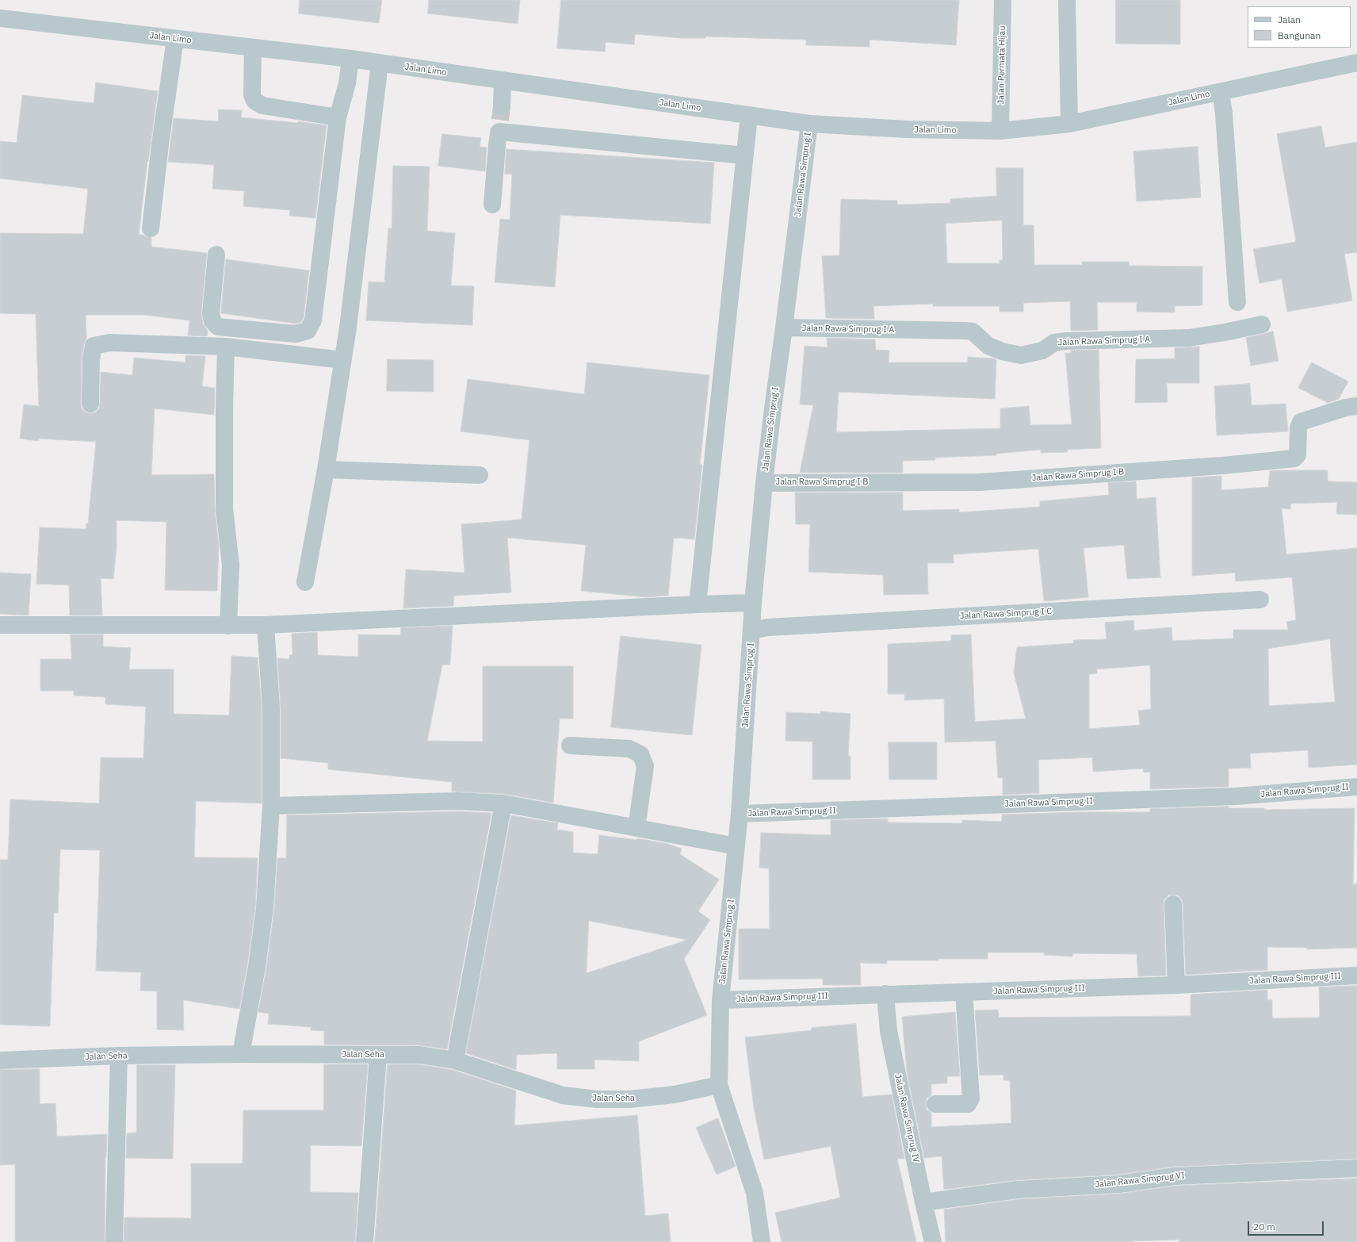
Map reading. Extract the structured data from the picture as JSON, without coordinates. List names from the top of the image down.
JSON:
{
  "streets": {
    "street": [
      "Jalan Limo",
      "Jalan Permata Hijau",
      "Jalan Rawa Simprug I",
      "Jalan Rawa Simprug I A",
      "Jalan Rawa Simprug I B",
      "Jalan Rawa Simprug I C",
      "Jalan Rawa Simprug II",
      "Jalan Rawa Simprug III",
      "Jalan Seha",
      "Jalan Rawa Simprug IV",
      "Jalan Rawa Simprug VI"
    ]
  },
  "crossings": [
    ["Jalan Limo", "Jalan Permata Hijau"],
    ["Jalan Limo", "Jalan Rawa Simprug I"],
    ["Jalan Rawa Simprug I", "Jalan Rawa Simprug I A"],
    ["Jalan Rawa Simprug I", "Jalan Rawa Simprug I B"],
    ["Jalan Rawa Simprug I", "Jalan Rawa Simprug I C"],
    ["Jalan Rawa Simprug I", "Jalan Rawa Simprug II"],
    ["Jalan Rawa Simprug I", "Jalan Rawa Simprug III"],
    ["Jalan Rawa Simprug I", "Jalan Seha"],
    ["Jalan Rawa Simprug III", "Jalan Rawa Simprug IV"],
    ["Jalan Rawa Simprug IV", "Jalan Rawa Simprug VI"]
  ],
  "legend": ["Jalan", "Bangunan"],
  "scale_bar": "20 m"
}
